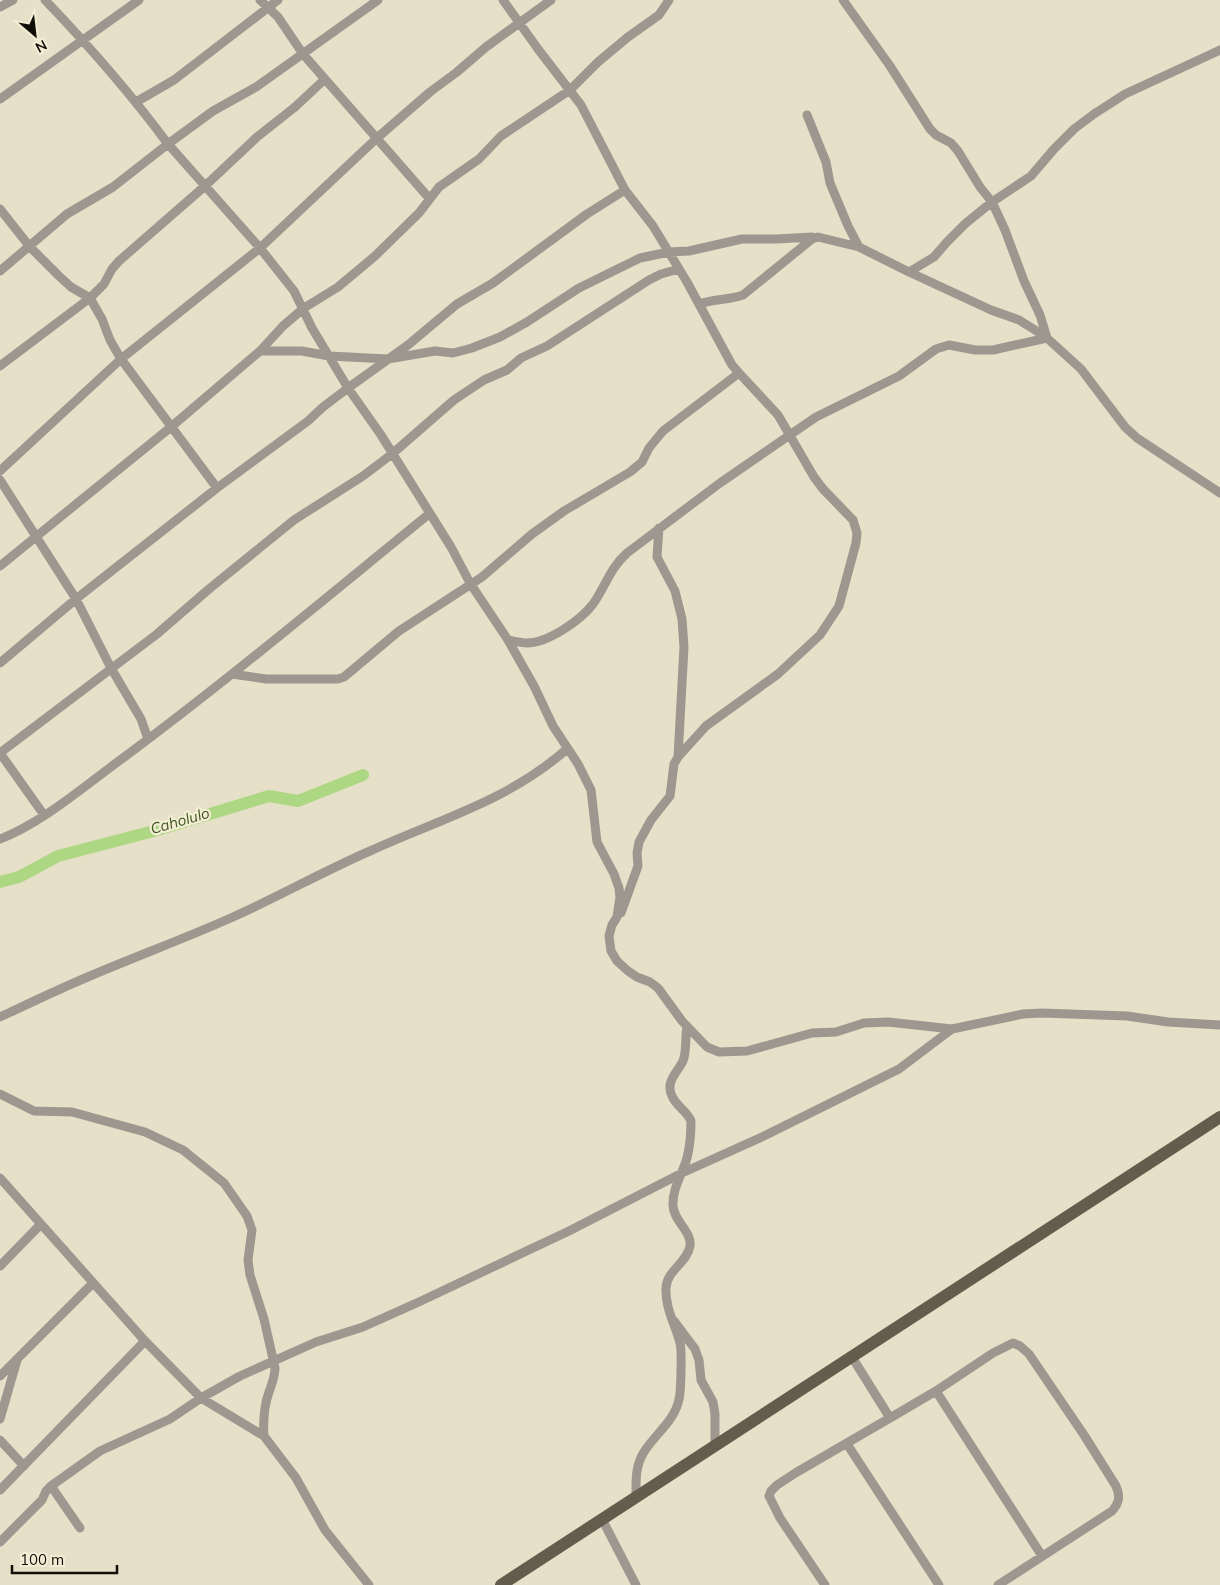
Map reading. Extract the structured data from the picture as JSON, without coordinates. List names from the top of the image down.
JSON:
{
  "water": ["Caholulo"],
  "scale_bar": "100 m",
  "north": "bottom right"
}
